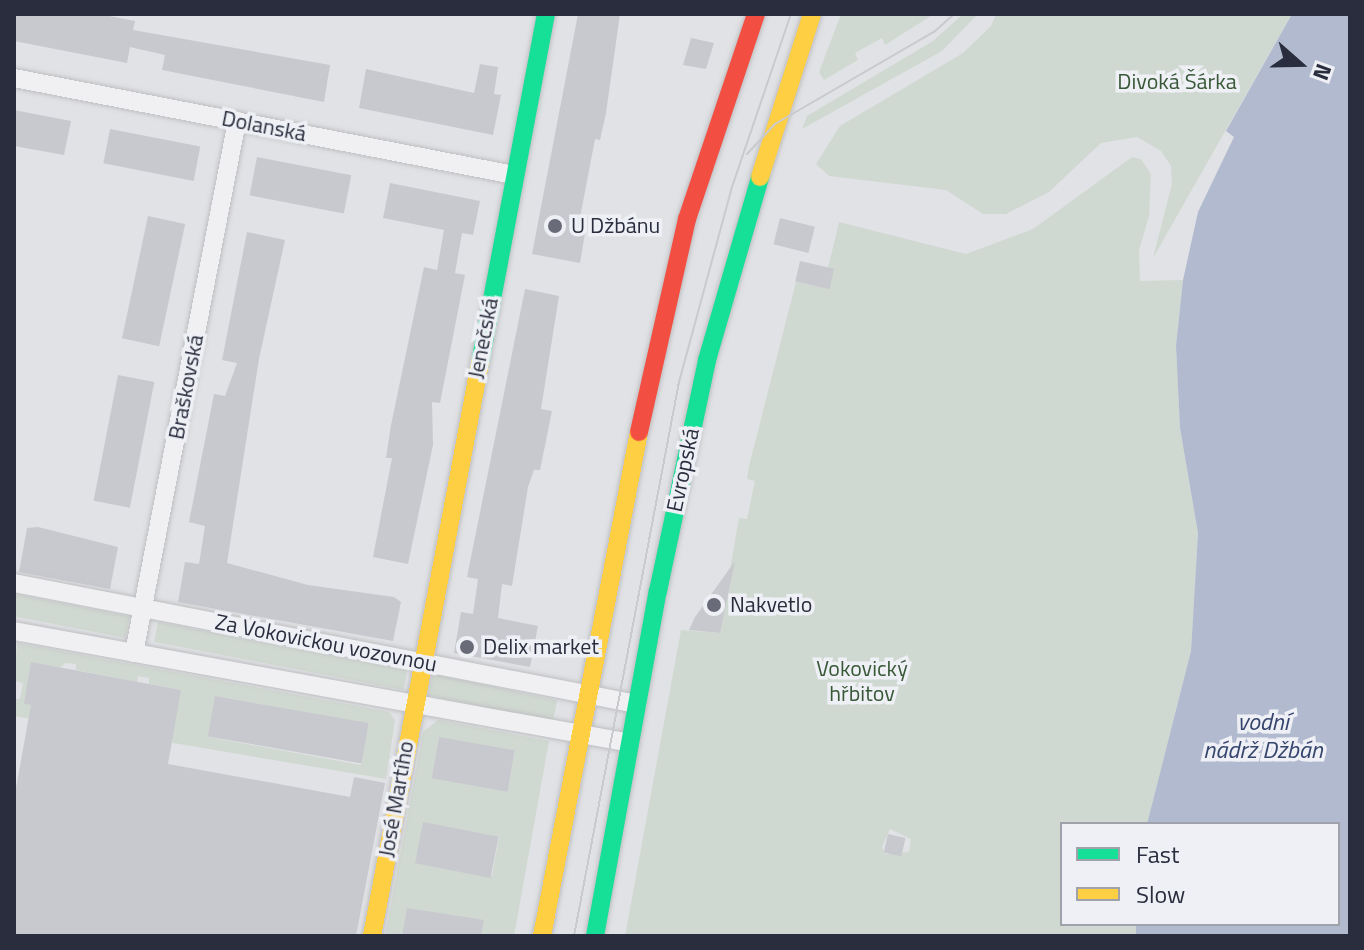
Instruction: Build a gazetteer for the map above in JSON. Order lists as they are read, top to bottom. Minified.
{"streets":{"main road":["Jenečská","Evropská","José Martího"],"street":["Dolanská","Braškovská","Za Vokovickou vozovnou"]},"crossings":[["Dolanská","Jenečská"],["Dolanská","Braškovská"],["Jenečská","Za Vokovickou vozovnou"],["Jenečská","José Martího"],["Braškovská","Za Vokovickou vozovnou"],["Evropská","Za Vokovickou vozovnou"],["Za Vokovickou vozovnou","José Martího"]],"water":["vodní nádrž Džbán"],"parks":["Divoká Šárka","Vokovický hřbitov"],"places":["U Džbánu","Nakvetlo","Delix market"],"legend":["Fast","Slow"],"north":"right"}
